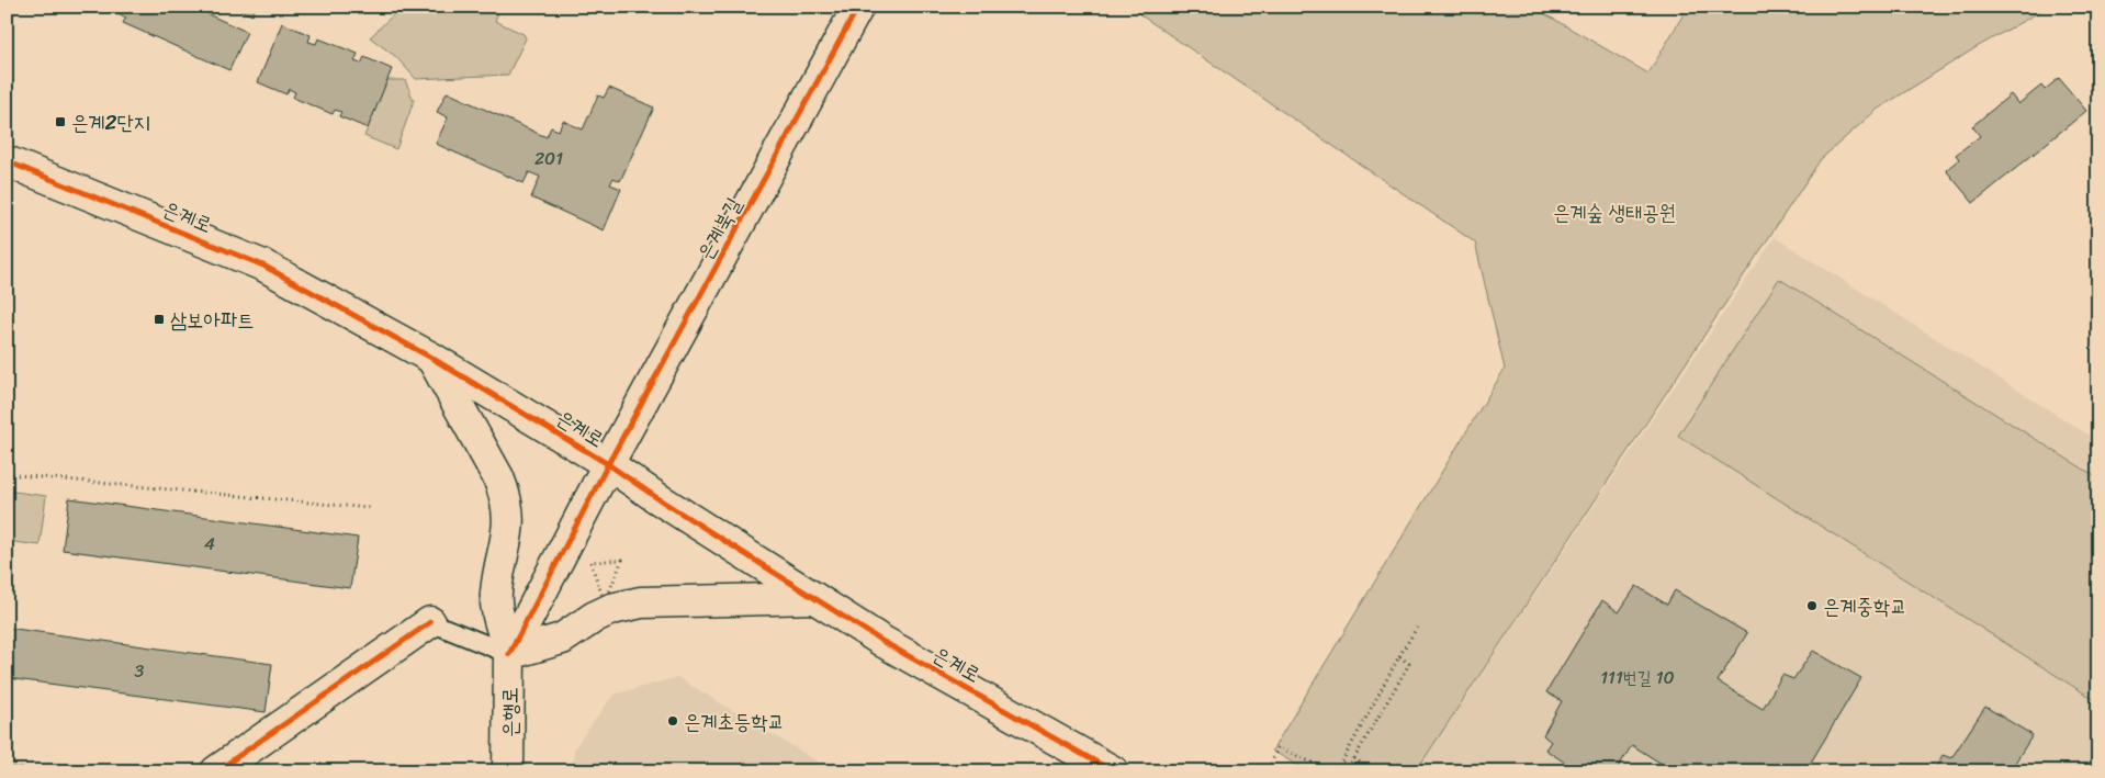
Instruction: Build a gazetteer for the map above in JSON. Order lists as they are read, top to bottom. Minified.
{"streets":{"street":["은계로","은계북길","은행로"]},"crossings":[["은계로","은계북길"],["은계북길","은행로"]],"parks":["은계숲 생태공원"],"places":{"transit":["은계2단지","삼보아파트"],"other":["은계중학교","은계초등학교"]},"house_numbers":["201","4","3","111번길 10"]}
